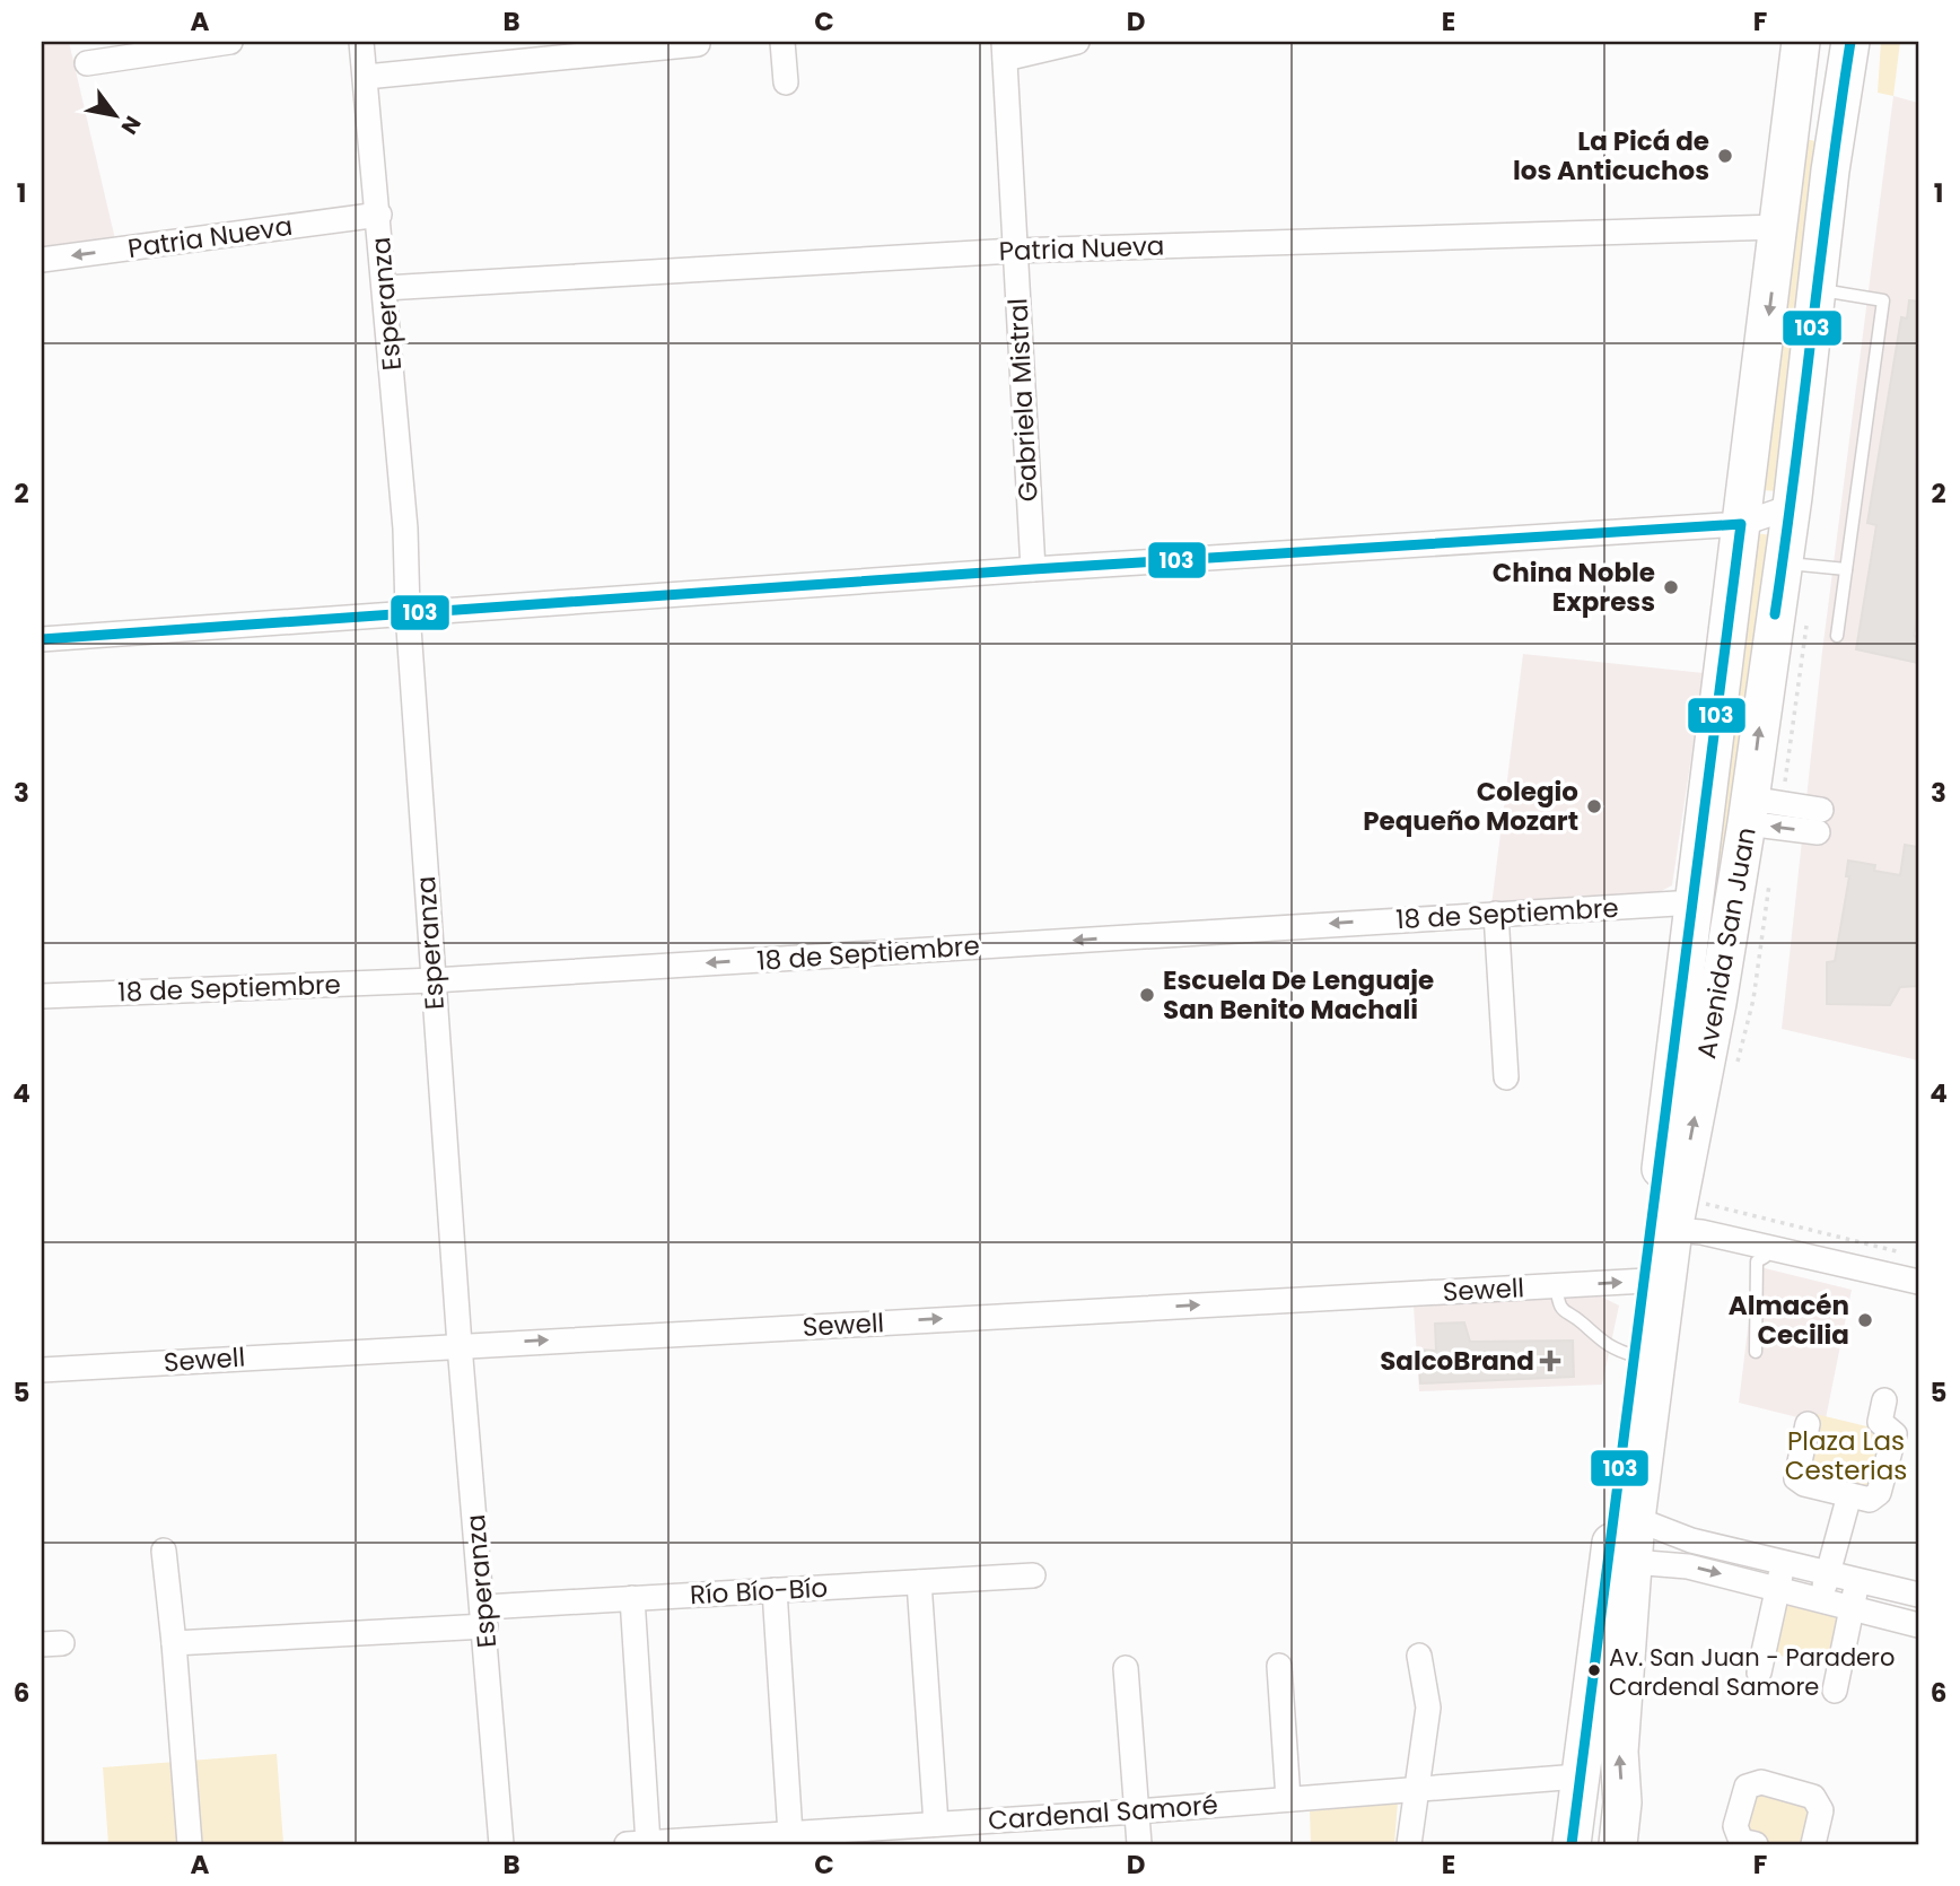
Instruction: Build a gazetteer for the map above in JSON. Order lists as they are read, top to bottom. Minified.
{"streets":{"main road":["Avenida San Juan"],"street":["Patria Nueva","Esperanza","Gabriela Mistral","18 de Septiembre","Sewell","Río Bío-Bío","Cardenal Samoré"]},"crossings":[["Patria Nueva","Esperanza"],["Patria Nueva","Gabriela Mistral"],["Patria Nueva","Avenida San Juan"],["Esperanza","18 de Septiembre"],["Esperanza","Sewell"],["Esperanza","Río Bío-Bío"],["18 de Septiembre","Avenida San Juan"],["Avenida San Juan","Sewell"],["Avenida San Juan","Cardenal Samoré"]],"one_way":["18 de Septiembre","Sewell"],"parks":["Plaza Las Cesterias"],"places":{"other":["La Picá de los Anticuchos","China Noble Express","Colegio Pequeño Mozart","Escuela De Lenguaje San Benito Machali","Almacén Cecilia","Av. San Juan - Paradero Cardenal Samore"],"health":["SalcoBrand"]},"lines":["transit line 103"],"north":"bottom right","grid":{"columns":["A","B","C","D","E","F"],"rows":["1","2","3","4","5","6"]}}
